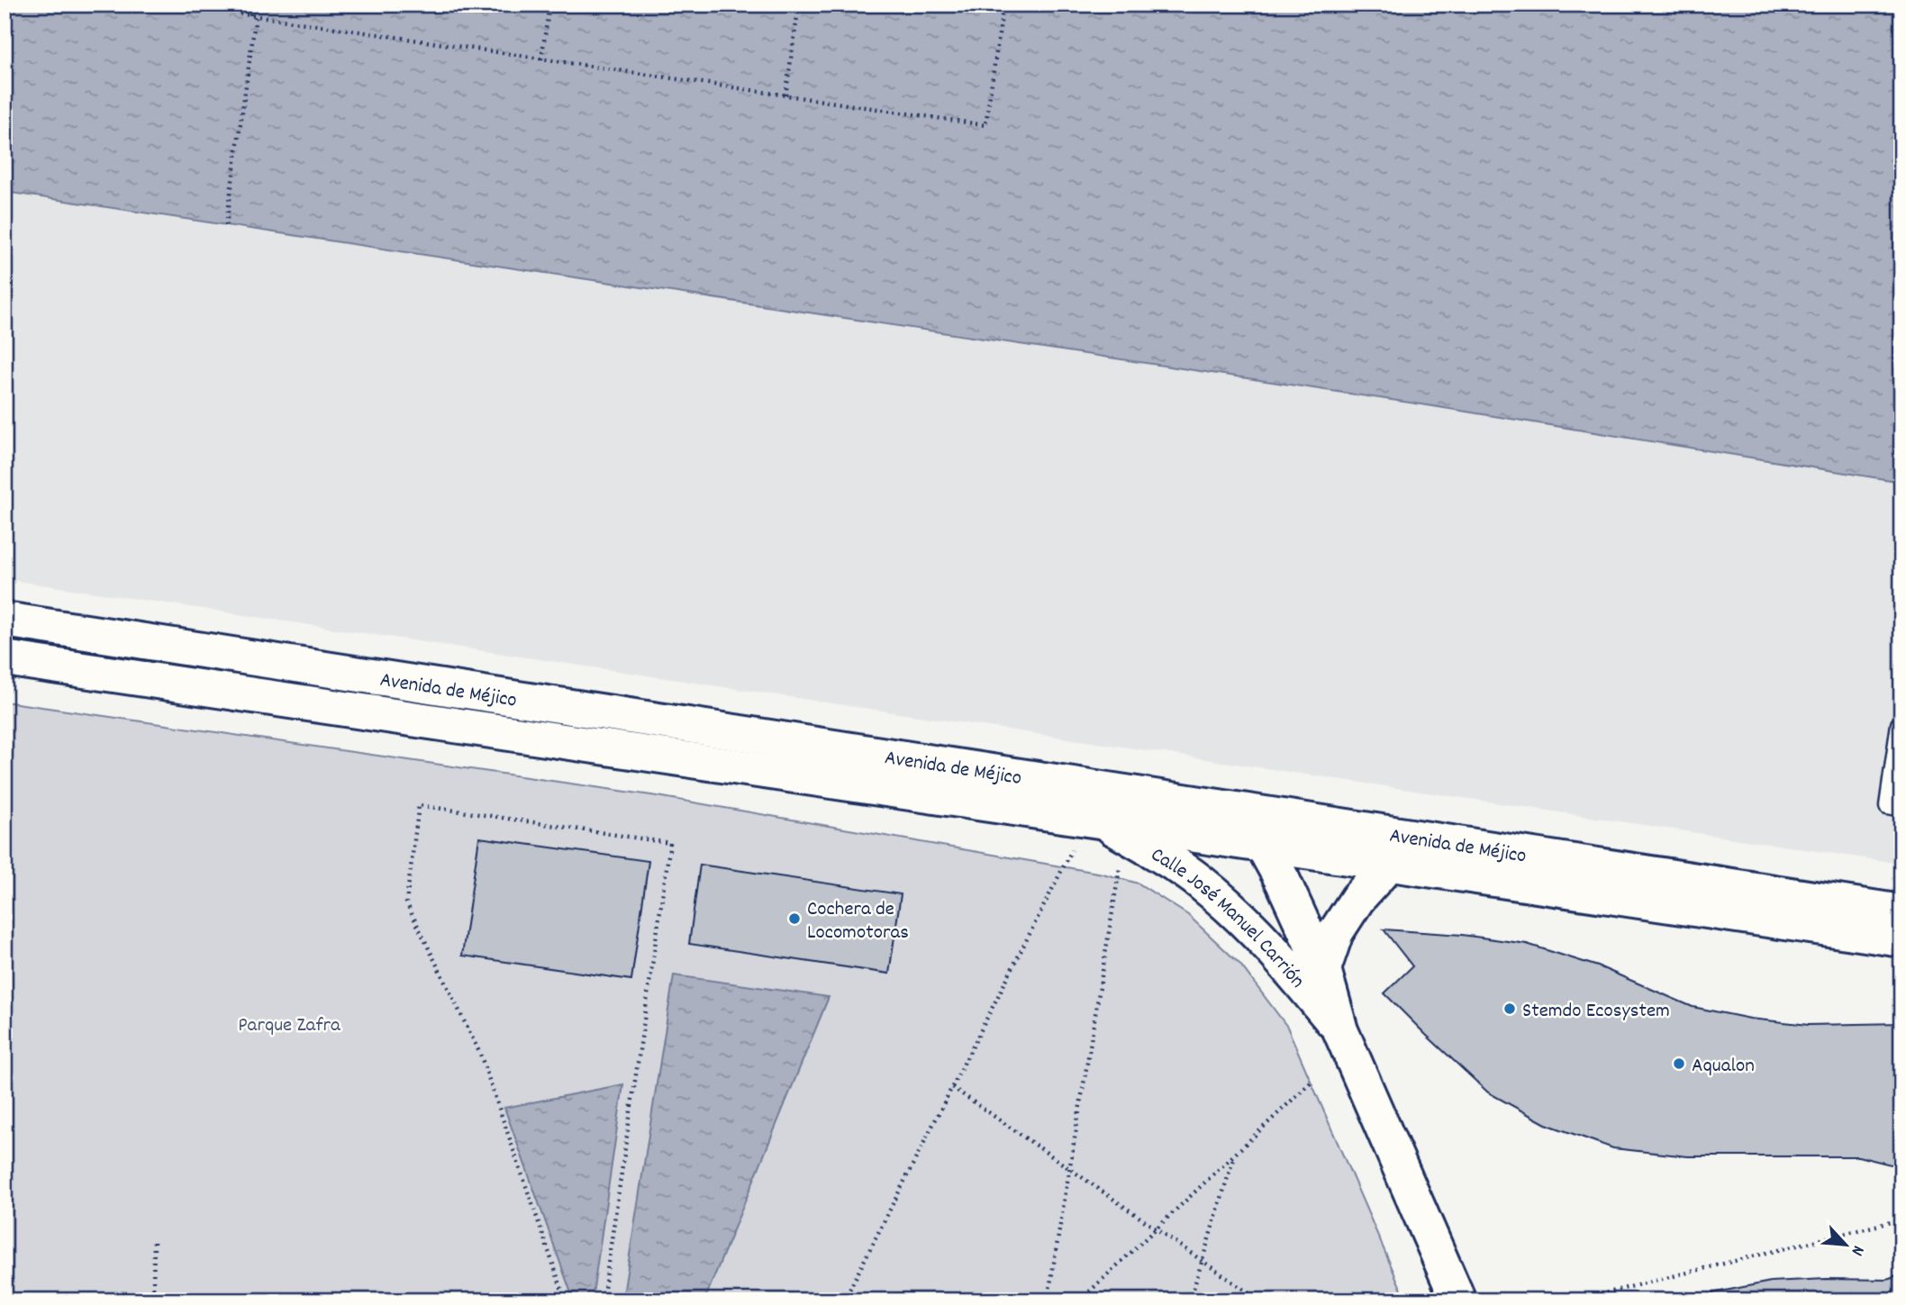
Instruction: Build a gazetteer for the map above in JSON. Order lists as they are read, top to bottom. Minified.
{"streets":{"street":["Avenida de Méjico","Calle José Manuel Carrión"]},"crossings":[["Avenida de Méjico","Calle José Manuel Carrión"]],"parks":["Parque Zafra"],"places":["Cochera de Locomotoras","Stemdo Ecosystem","Aqualon"],"north":"bottom right"}
